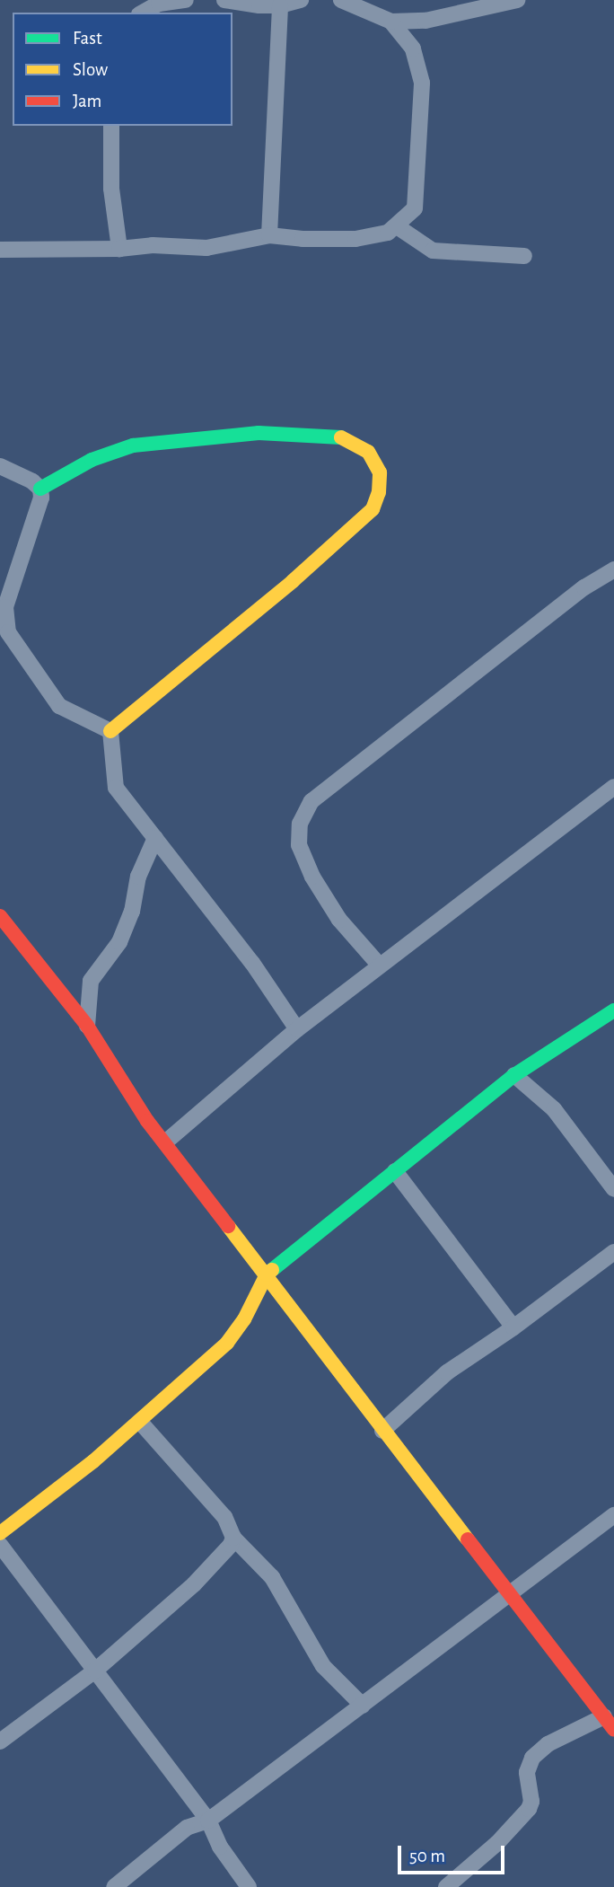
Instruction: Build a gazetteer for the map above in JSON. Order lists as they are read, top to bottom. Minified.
{"legend":["Fast","Slow","Jam"],"scale_bar":"50 m"}
